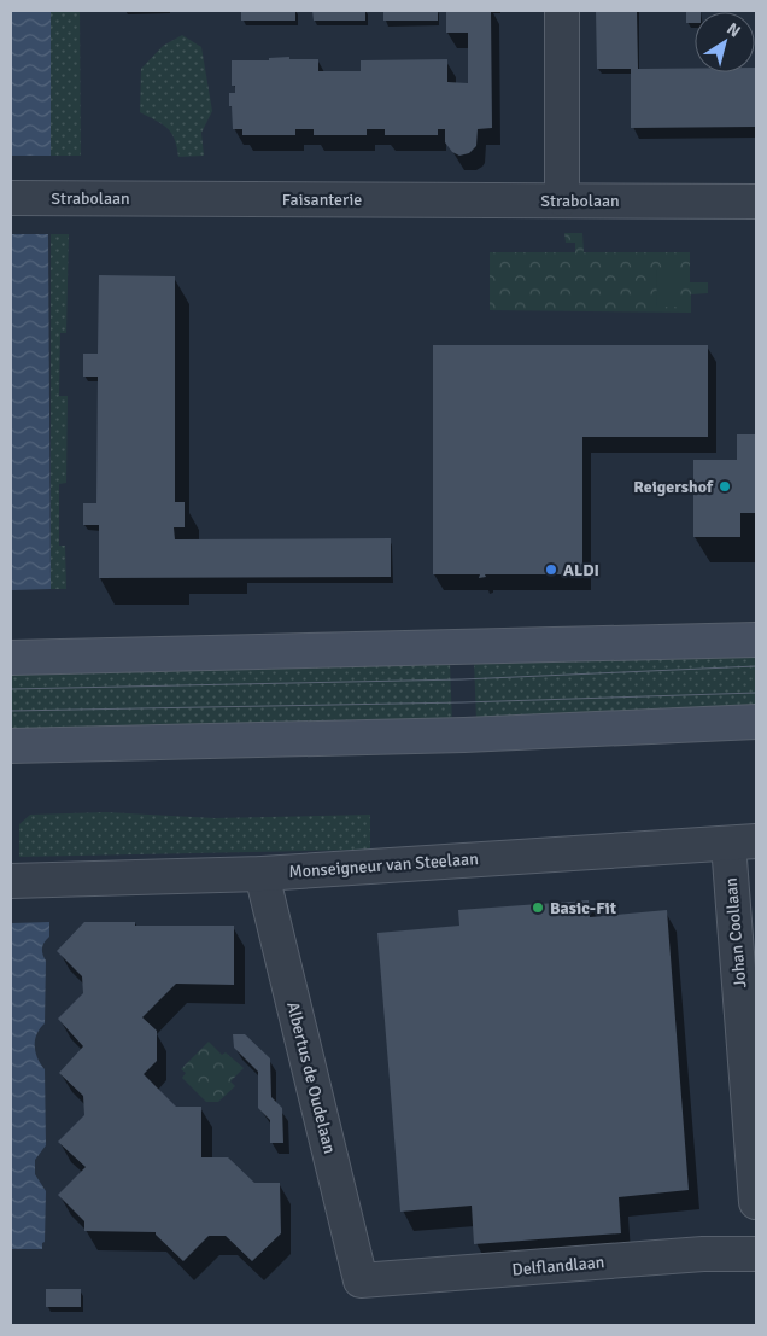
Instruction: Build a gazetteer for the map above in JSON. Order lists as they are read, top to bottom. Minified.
{"streets":{"street":["Strabolaan","Faisanterie","Monseigneur van Steelaan","Johan Coollaan","Albertus de Oudelaan","Delflandlaan"]},"crossings":[["Strabolaan","Faisanterie"],["Monseigneur van Steelaan","Johan Coollaan"],["Monseigneur van Steelaan","Albertus de Oudelaan"],["Albertus de Oudelaan","Delflandlaan"]],"places":["Reigershof","ALDI","Basic-Fit"],"north":"top right"}
